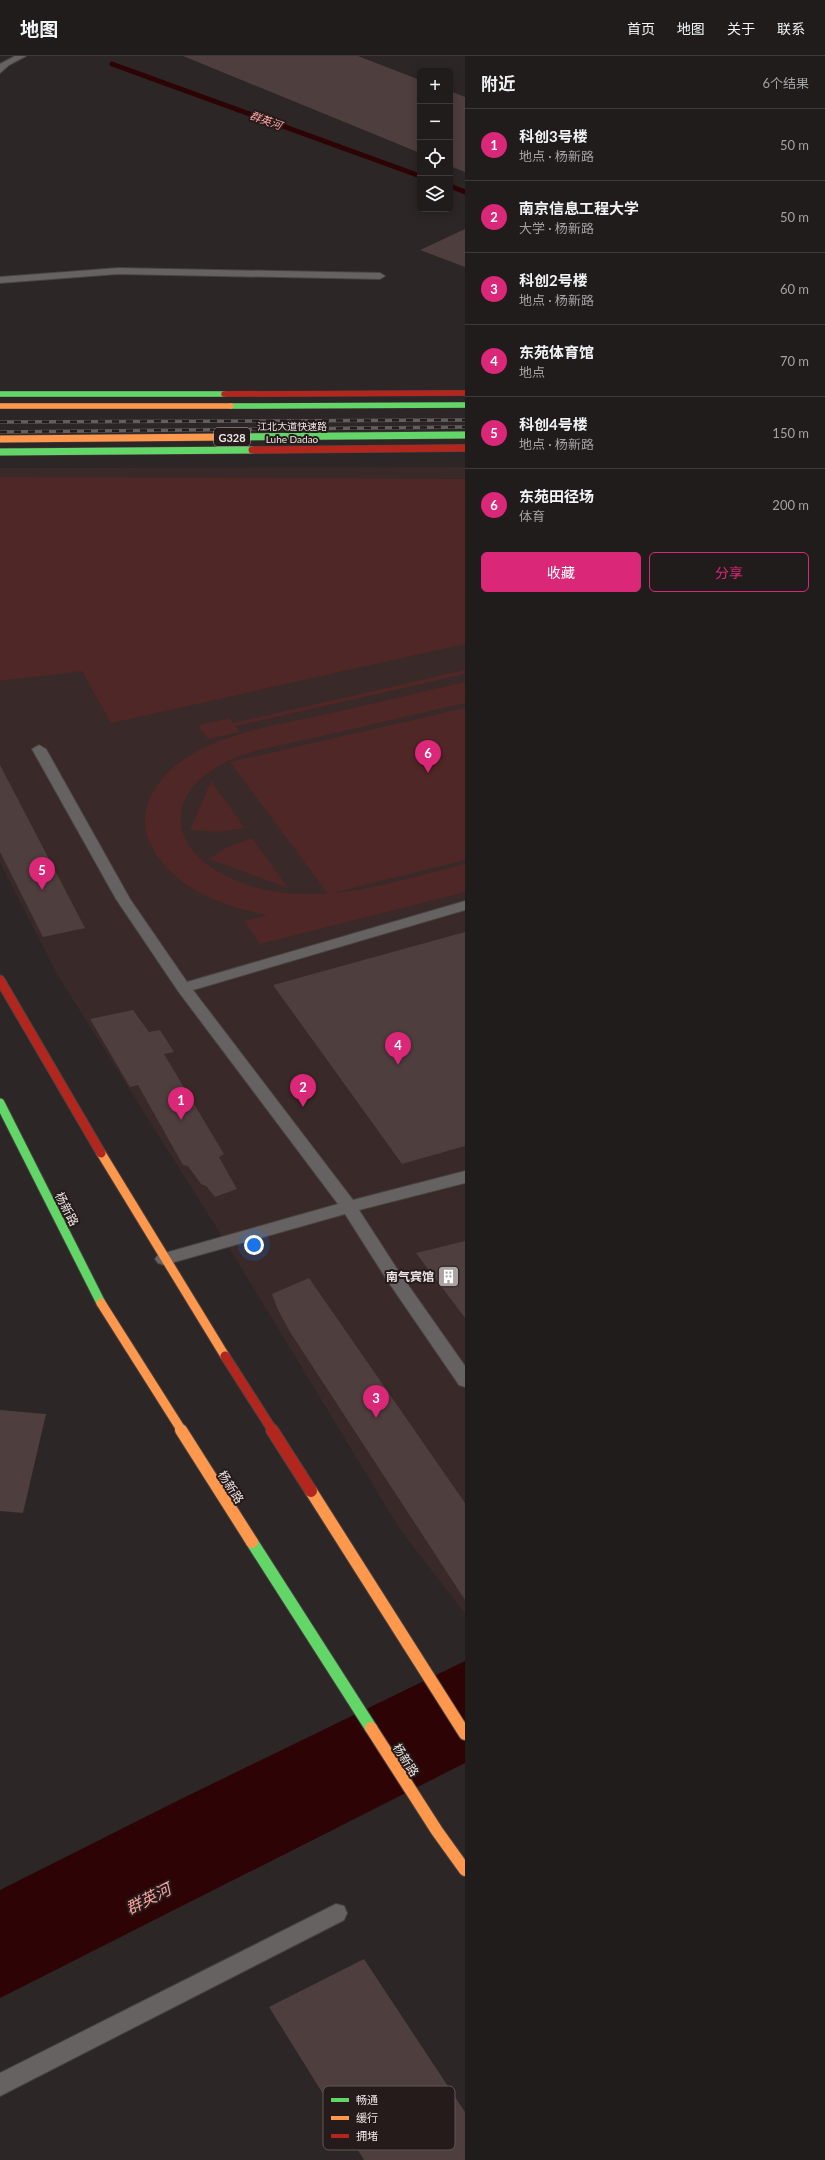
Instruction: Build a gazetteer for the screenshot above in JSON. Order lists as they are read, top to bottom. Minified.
{"streets":{"main road":["江北大道快速路","G328","Luhe Dadao","杨新路"]},"water":["群英河"],"places":{"building":["南气宾馆"]},"legend":["畅通","缓行","拥堵"],"page":{"header":"地图","nav":["首页","地图","关于","联系"],"heading":["附近","6个结果"],"map_buttons":["+","−"],"list":[{"mark":"1","name":"科创3号楼","note":"地点 · 杨新路","value":"50 m"},{"mark":"2","name":"南京信息工程大学","note":"大学 · 杨新路","value":"50 m"},{"mark":"3","name":"科创2号楼","note":"地点 · 杨新路","value":"60 m"},{"mark":"4","name":"东苑体育馆","note":"地点","value":"70 m"},{"mark":"5","name":"科创4号楼","note":"地点 · 杨新路","value":"150 m"},{"mark":"6","name":"东苑田径场","note":"体育","value":"200 m"}],"buttons":["收藏","分享"],"pins":["6","5","4","2","1","3"]}}
